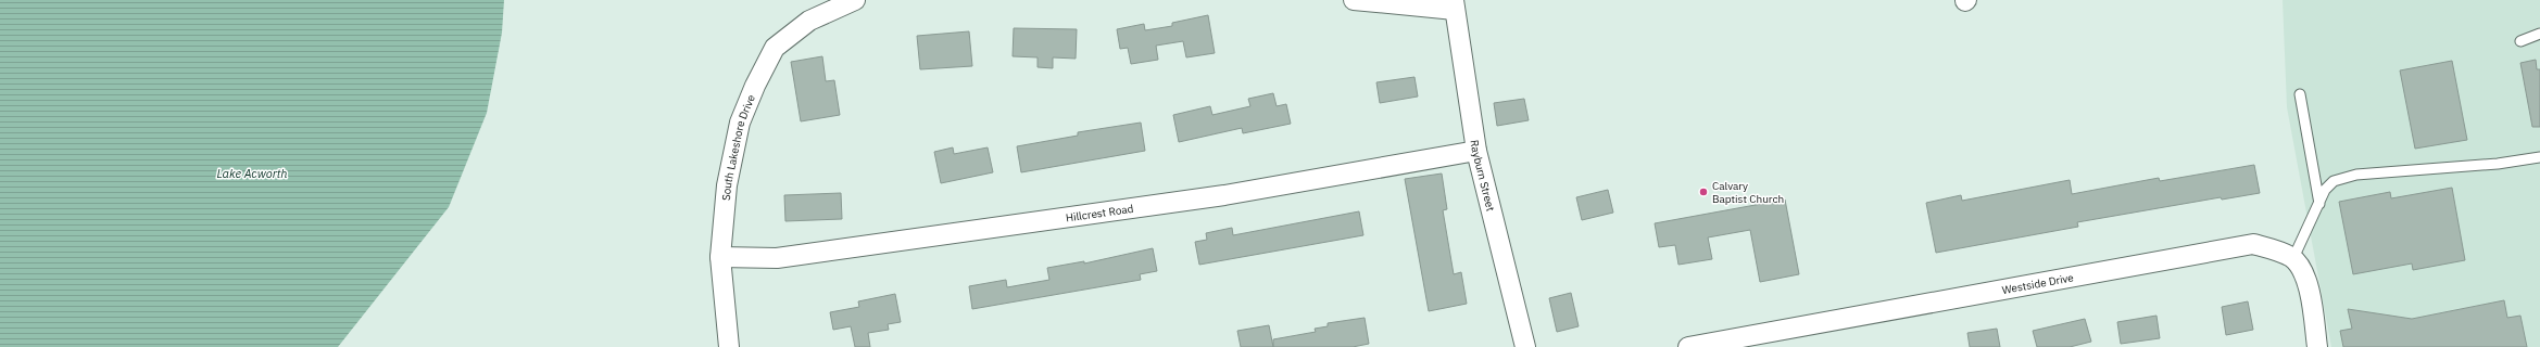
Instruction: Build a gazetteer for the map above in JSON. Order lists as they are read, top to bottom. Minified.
{"streets":{"street":["South Lakeshore Drive","Rayburn Street","Hillcrest Road","Westside Drive"]},"crossings":[["South Lakeshore Drive","Hillcrest Road"],["Rayburn Street","Hillcrest Road"]],"water":["Lake Acworth"],"places":["Calvary Baptist Church"]}
